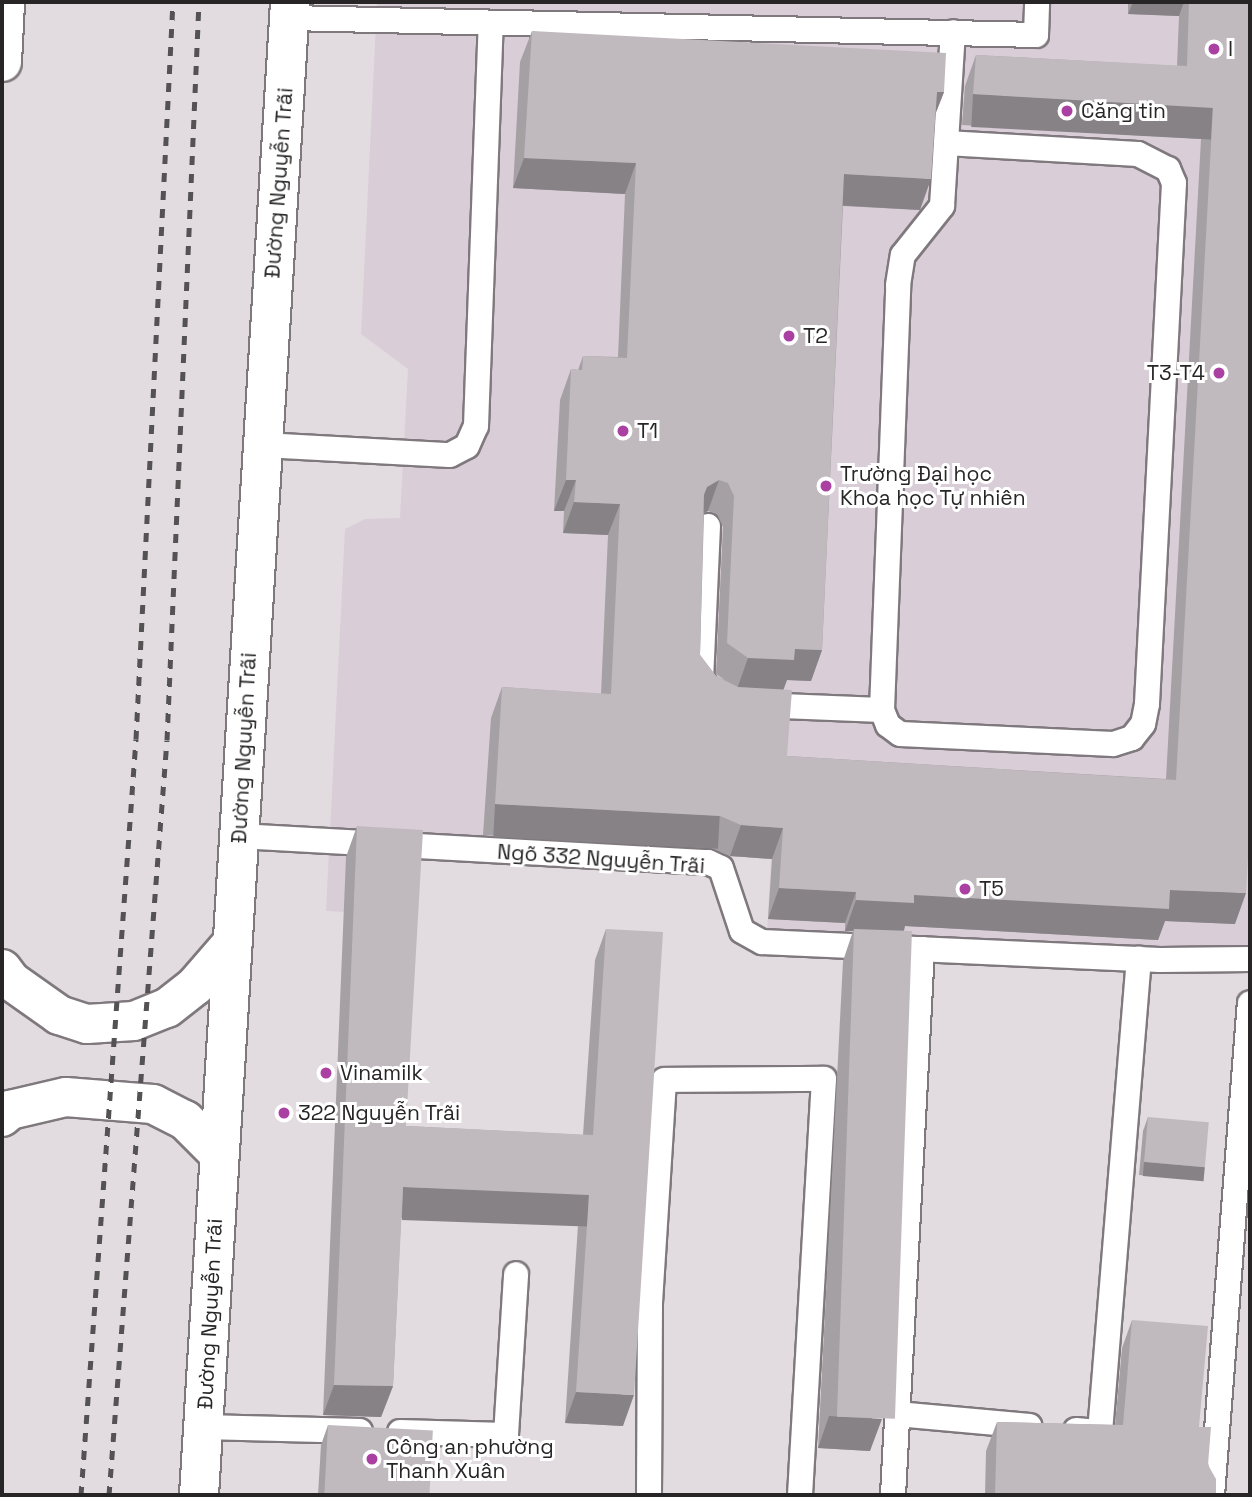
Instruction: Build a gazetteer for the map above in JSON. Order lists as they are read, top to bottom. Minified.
{"streets":{"main road":["Đường Nguyễn Trãi"],"lane":["Ngõ 332 Nguyễn Trãi"]},"crossings":[["Đường Nguyễn Trãi","Ngõ 332 Nguyễn Trãi"]],"places":["I","Căng tin","T2","T3-T4","T1","Trường Đại học Khoa học Tự nhiên","T5","Vinamilk","322 Nguyễn Trãi","Công an phường Thanh Xuân"]}
